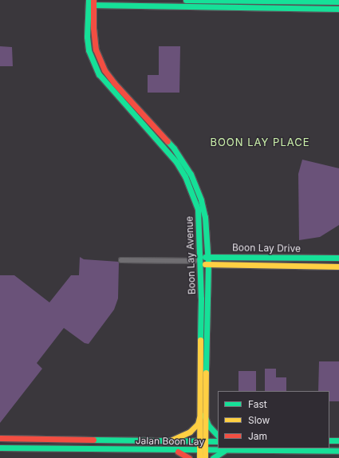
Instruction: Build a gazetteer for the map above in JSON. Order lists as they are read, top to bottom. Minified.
{"streets":{"street":["Boon Lay Drive","Boon Lay Avenue","Jalan Boon Lay"]},"crossings":[["Boon Lay Drive","Boon Lay Avenue"],["Boon Lay Avenue","Jalan Boon Lay"]],"districts":["BOON LAY PLACE"],"legend":["Fast","Slow","Jam"]}
